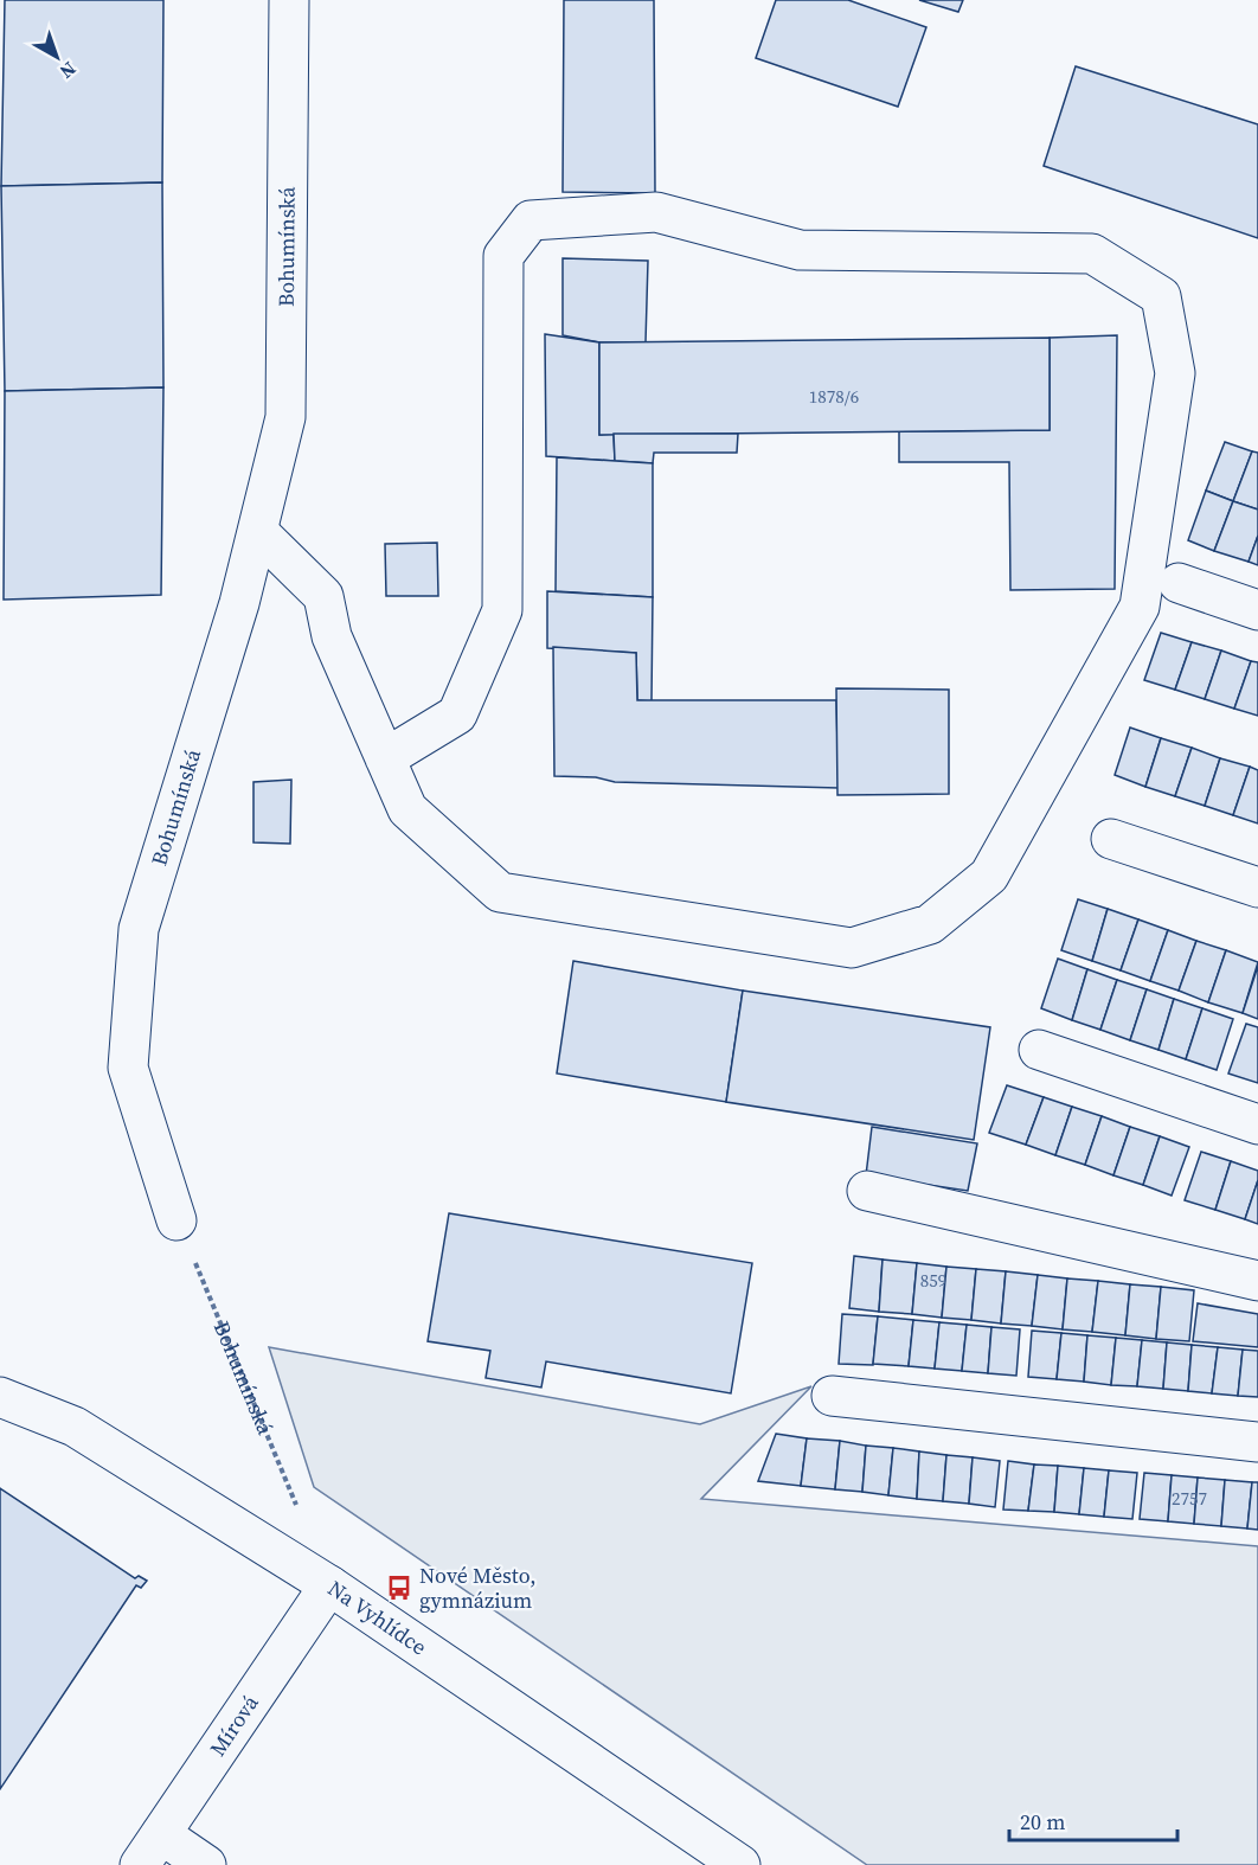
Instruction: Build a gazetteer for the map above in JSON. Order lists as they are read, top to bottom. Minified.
{"streets":{"street":["Bohumínská","Na Vyhlídce","Mírová"]},"crossings":[["Na Vyhlídce","Mírová"]],"places":{"bus stop":["Nové Město, gymnázium"]},"house_numbers":["1878/6","859","2757"],"scale_bar":"20 m","north":"bottom right"}
